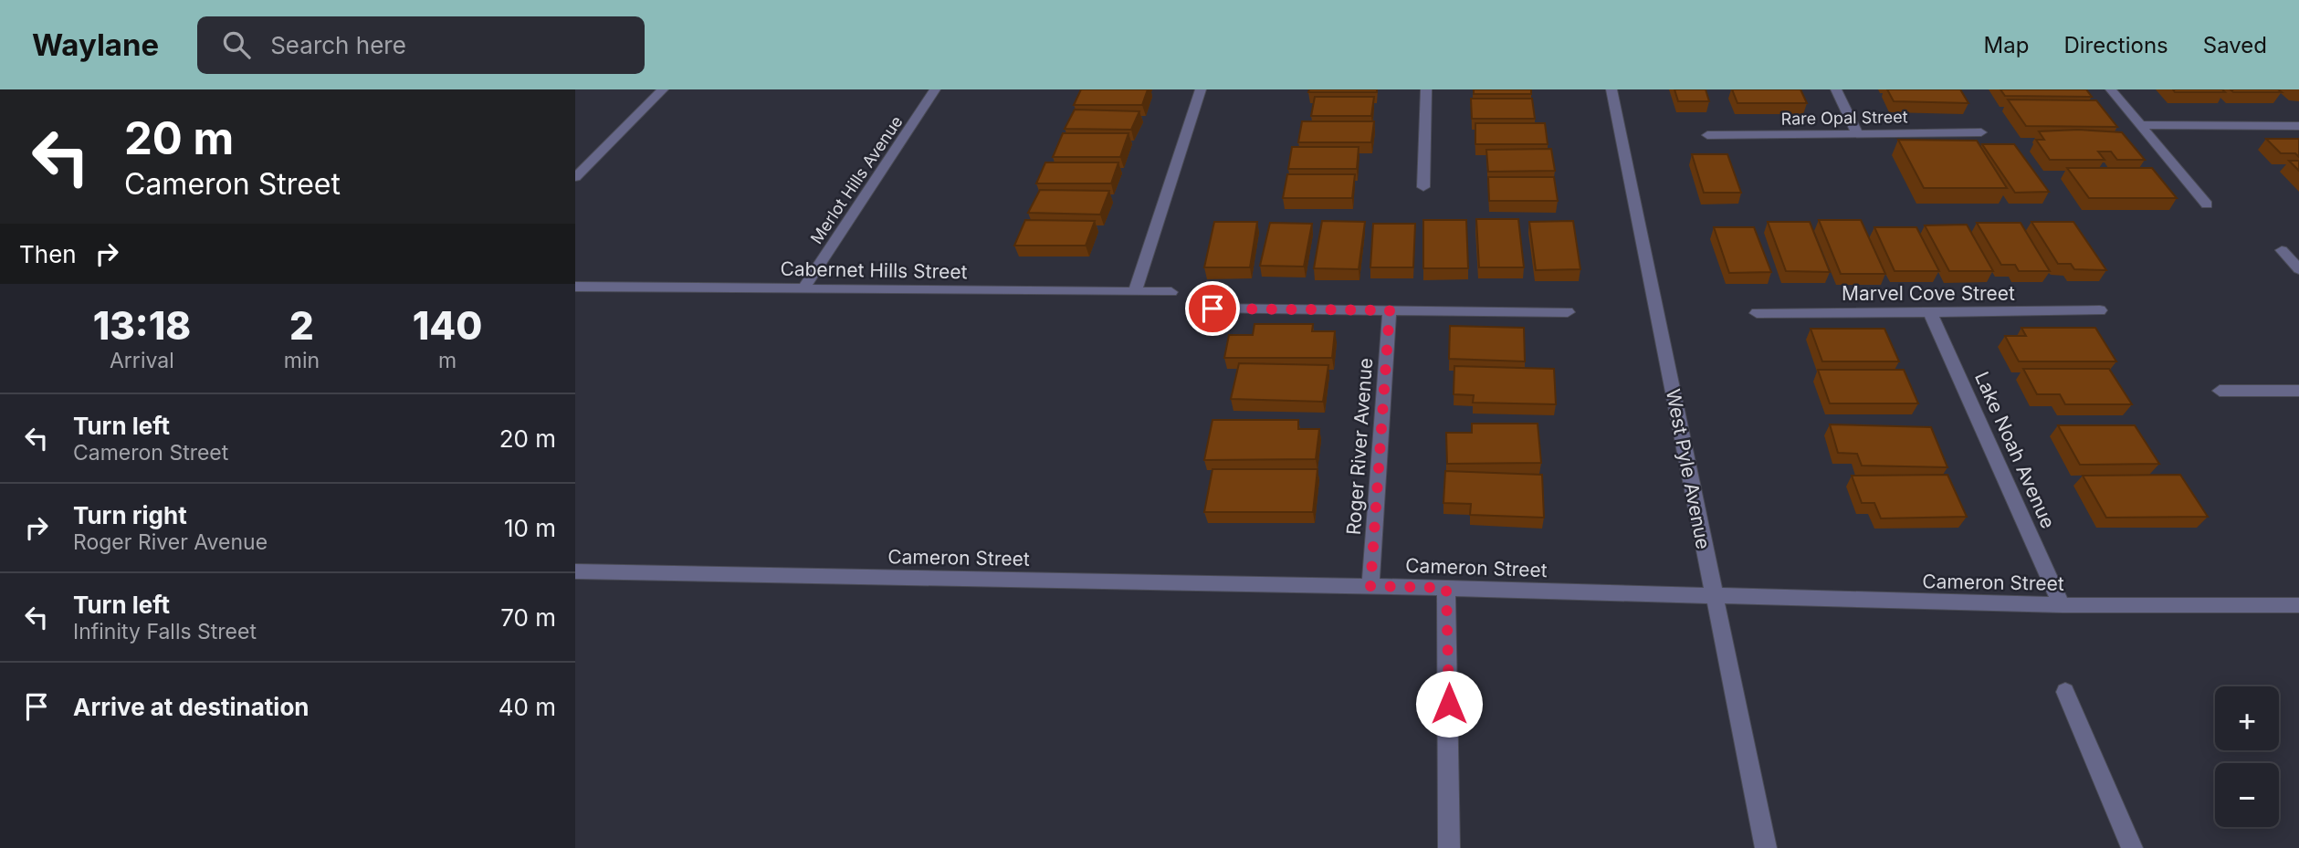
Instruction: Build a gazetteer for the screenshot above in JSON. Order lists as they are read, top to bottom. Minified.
{"streets":{"street":["Rare Opal Street","Merlot Hills Avenue","Cabernet Hills Street","Marvel Cove Street","Roger River Avenue","Lake Noah Avenue","West Pyle Avenue","Cameron Street"]},"crossings":[["Merlot Hills Avenue","Cabernet Hills Street"],["Marvel Cove Street","Lake Noah Avenue"],["Roger River Avenue","Cameron Street"],["Lake Noah Avenue","Cameron Street"],["West Pyle Avenue","Cameron Street"]],"page":{"header":"Waylane","search":"Search here","nav":["Map","Directions","Saved"],"turn":["20 m","Cameron Street"],"then":"Then","eta":["13:18","Arrival","2","min","140","m"],"list":[{"name":"Turn left","note":"Cameron Street","value":"20 m"},{"name":"Turn right","note":"Roger River Avenue","value":"10 m"},{"name":"Turn left","note":"Infinity Falls Street","value":"70 m"},{"name":"Arrive at destination","value":"40 m"}],"map_buttons":["+","−"]}}
